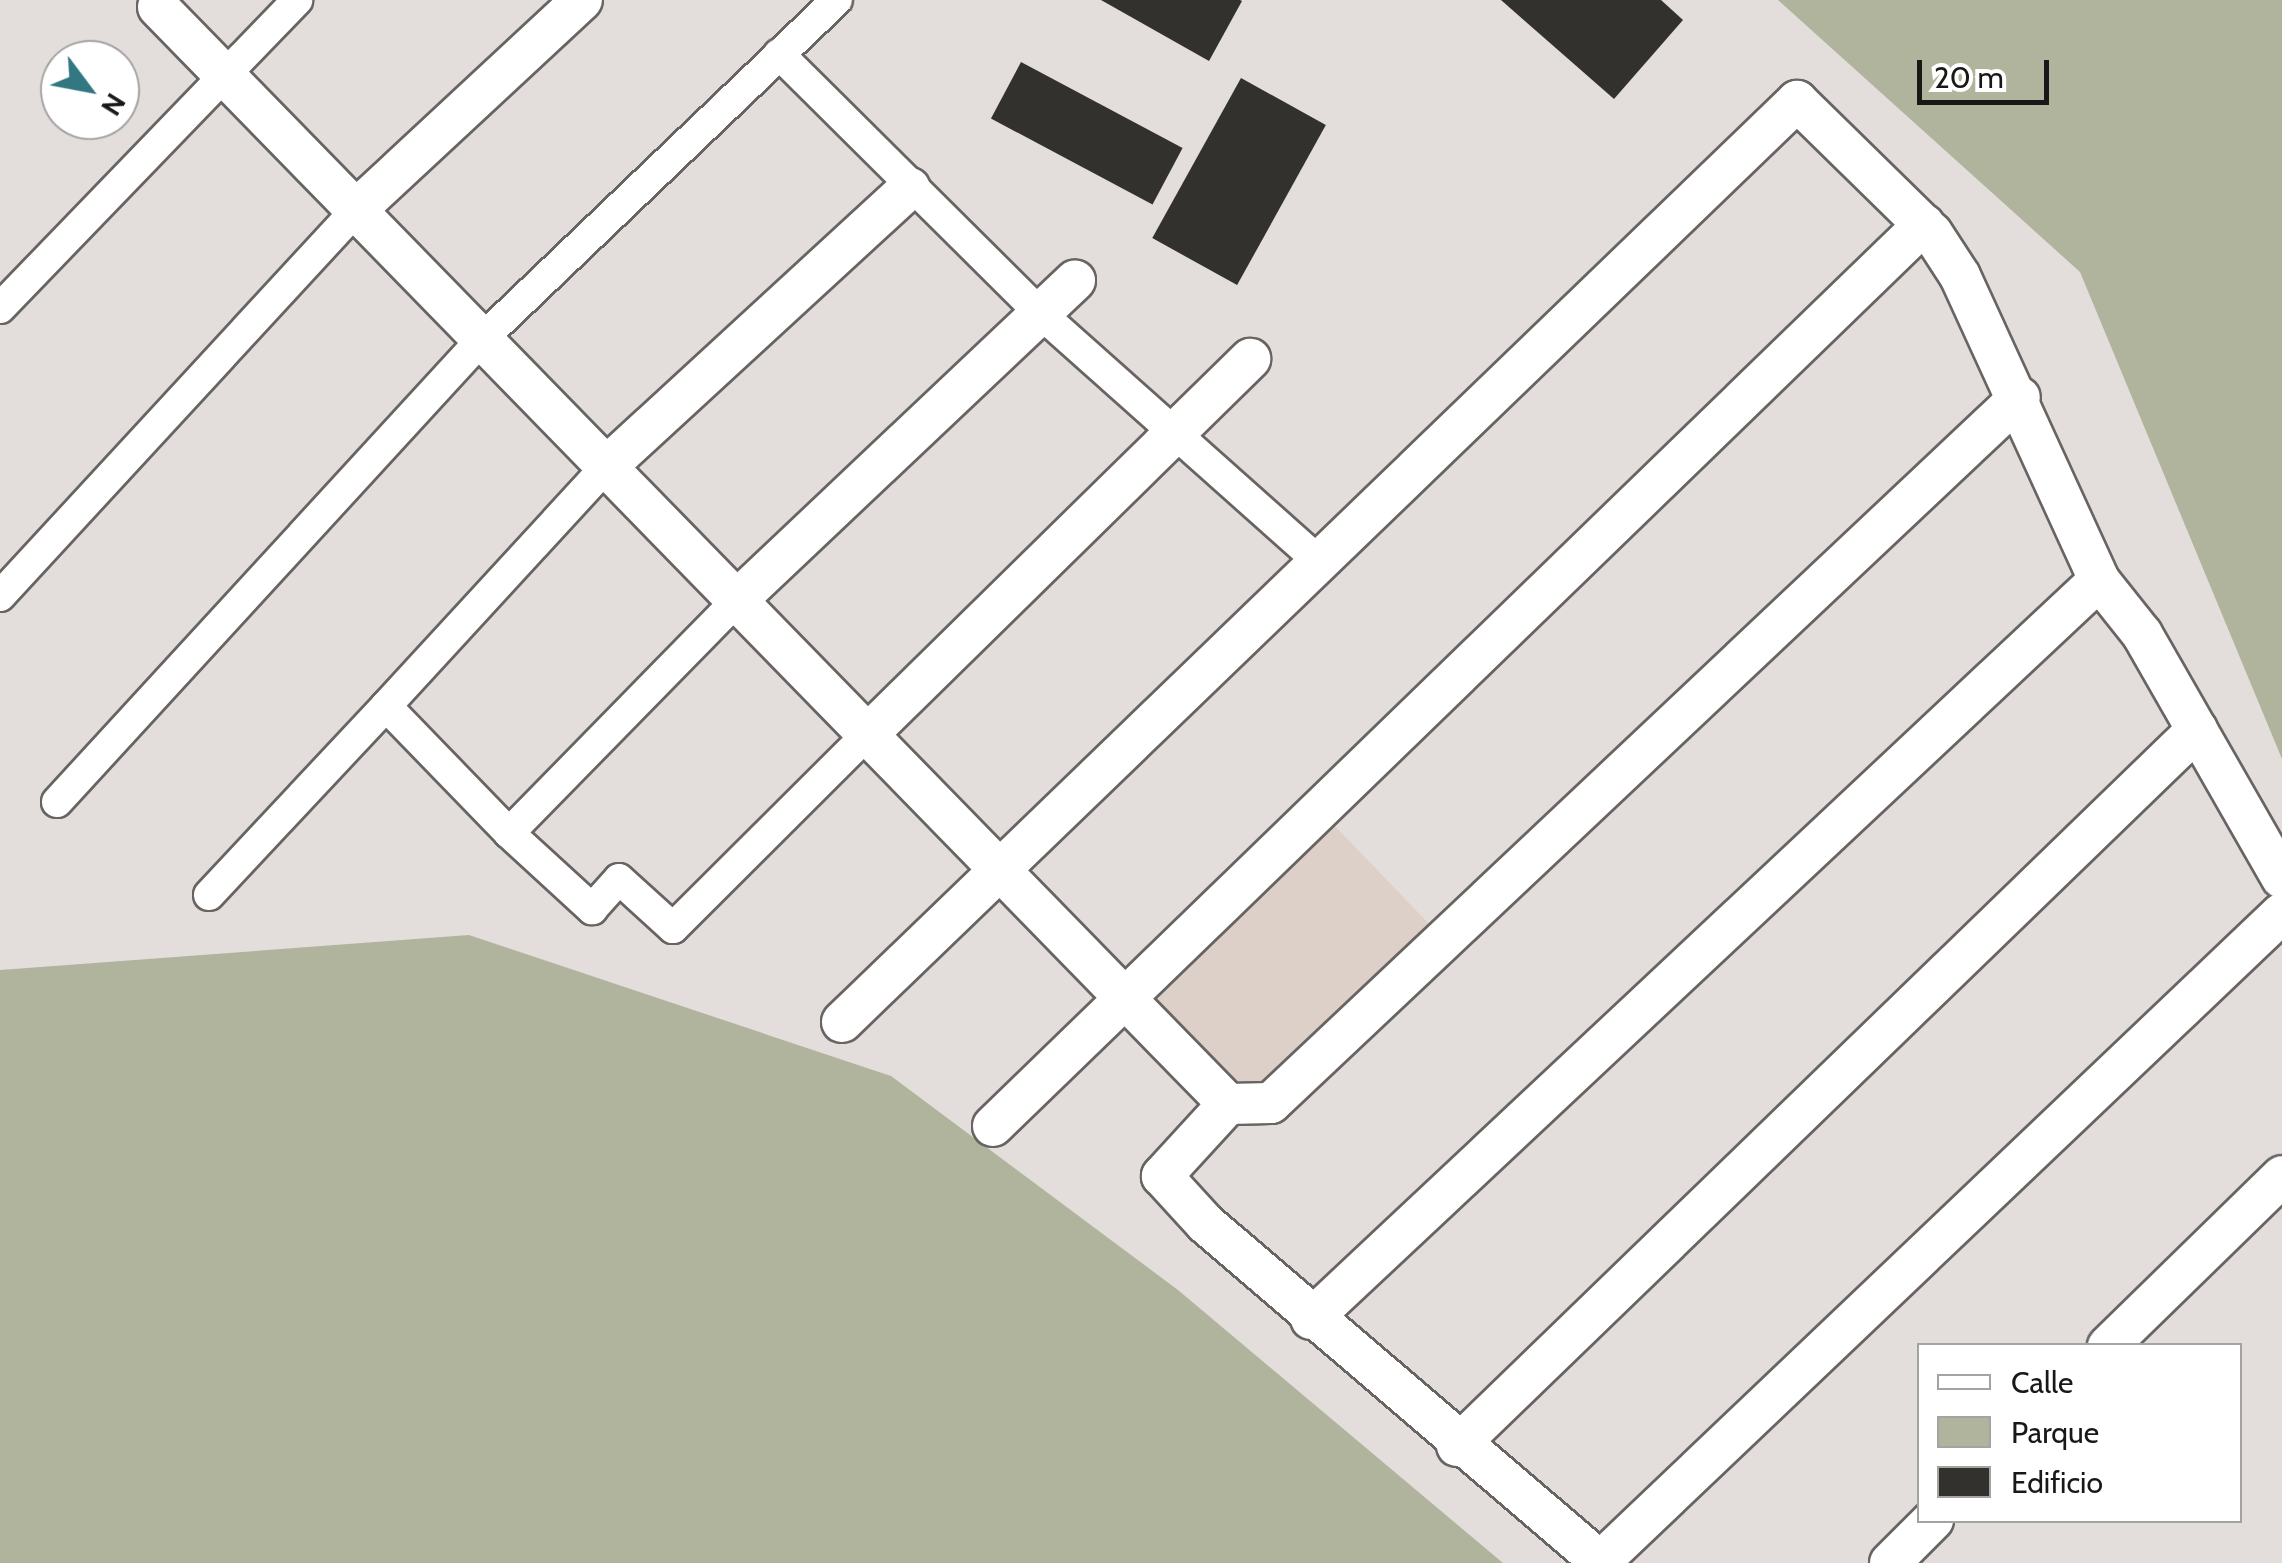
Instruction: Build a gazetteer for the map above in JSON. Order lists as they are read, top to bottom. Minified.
{"legend":["Calle","Parque","Edificio"],"scale_bar":"20 m","north":"bottom right"}
